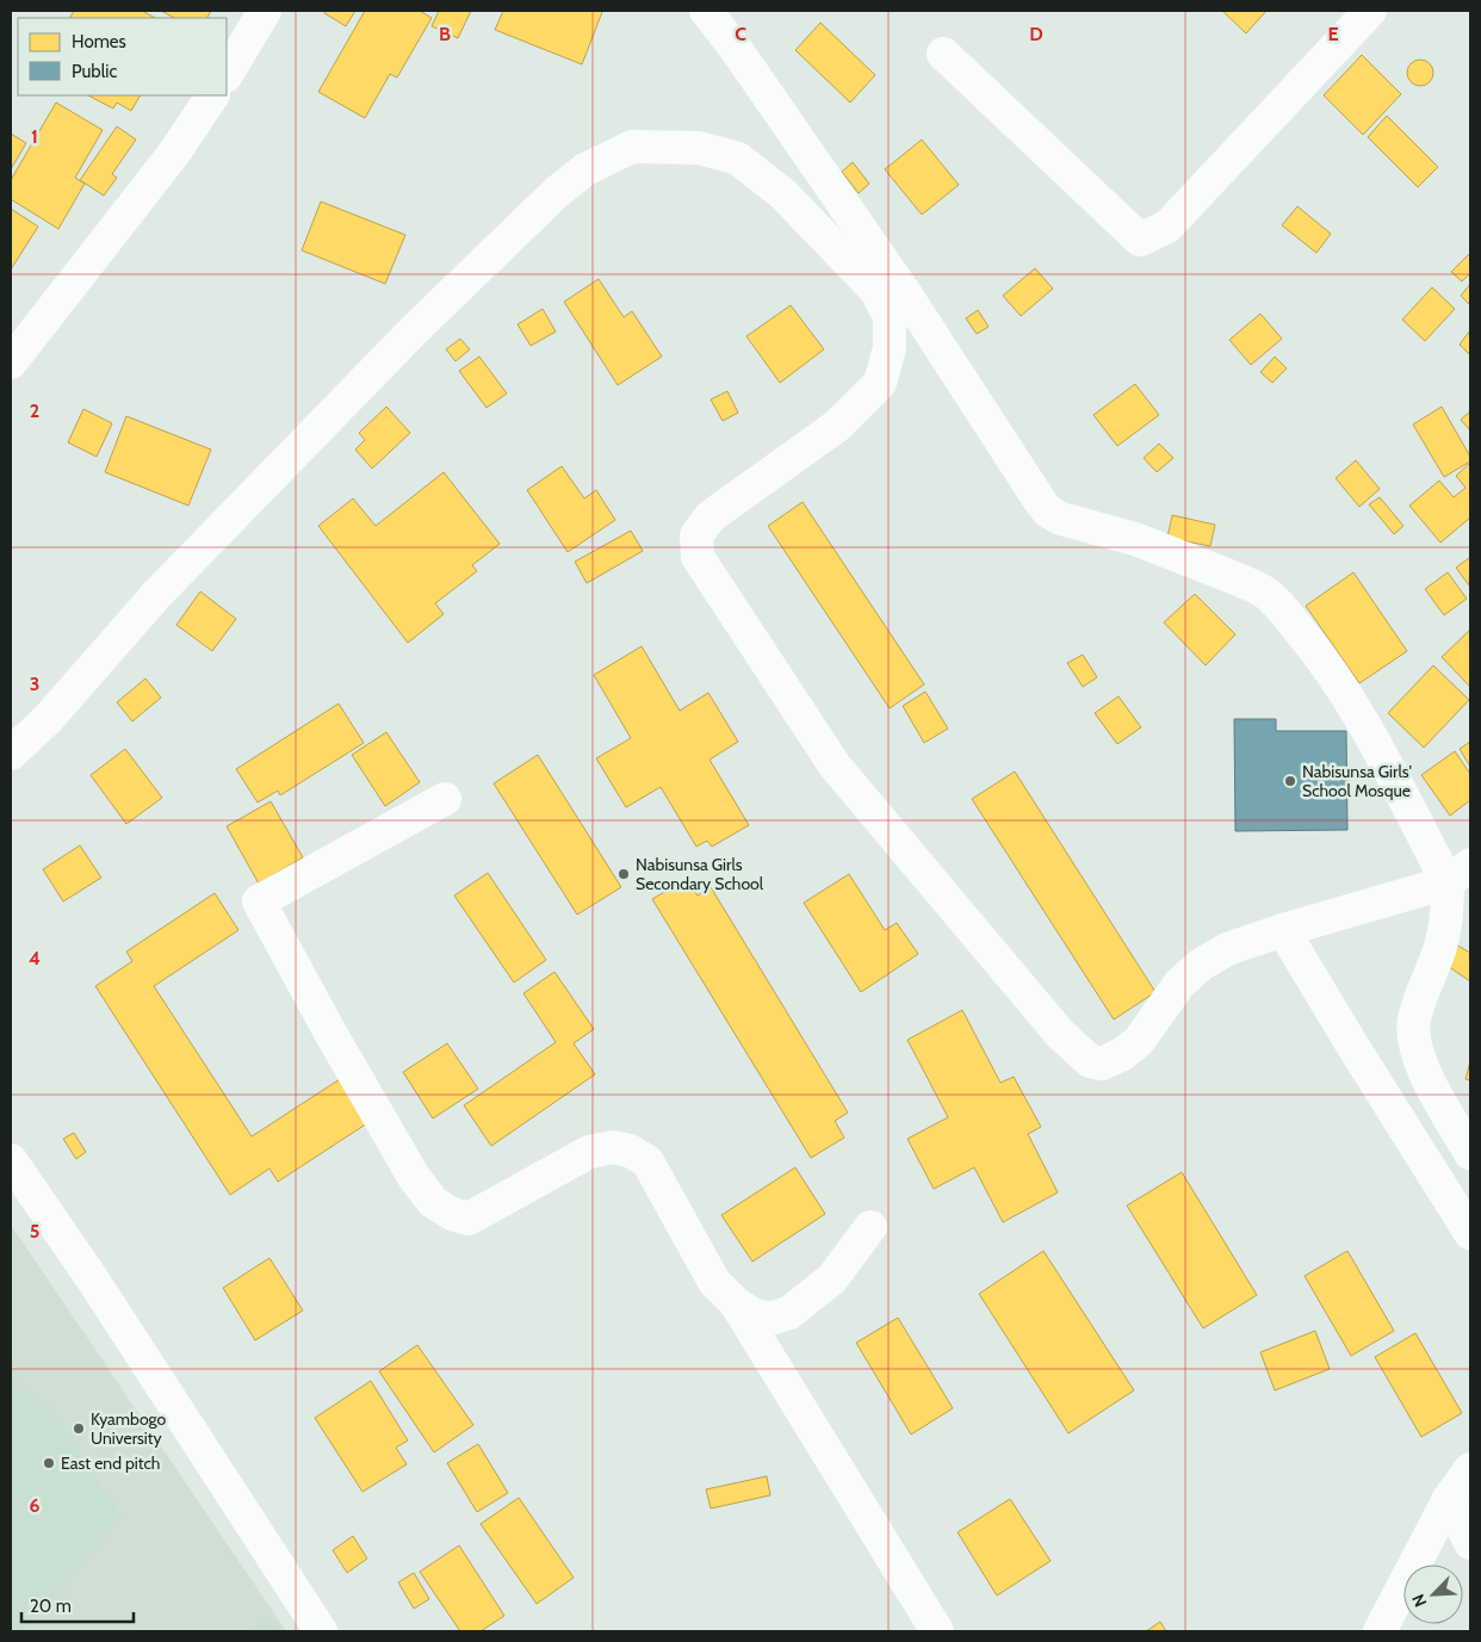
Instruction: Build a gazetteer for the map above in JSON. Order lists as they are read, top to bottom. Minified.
{"places":["Nabisunsa Girls' School Mosque","Nabisunsa Girls Secondary School","Kyambogo University","East end pitch"],"legend":["Homes","Public"],"scale_bar":"20 m","north":"bottom left","grid":{"columns":["B","C","D","E"],"rows":["1","2","3","4","5","6"]}}
